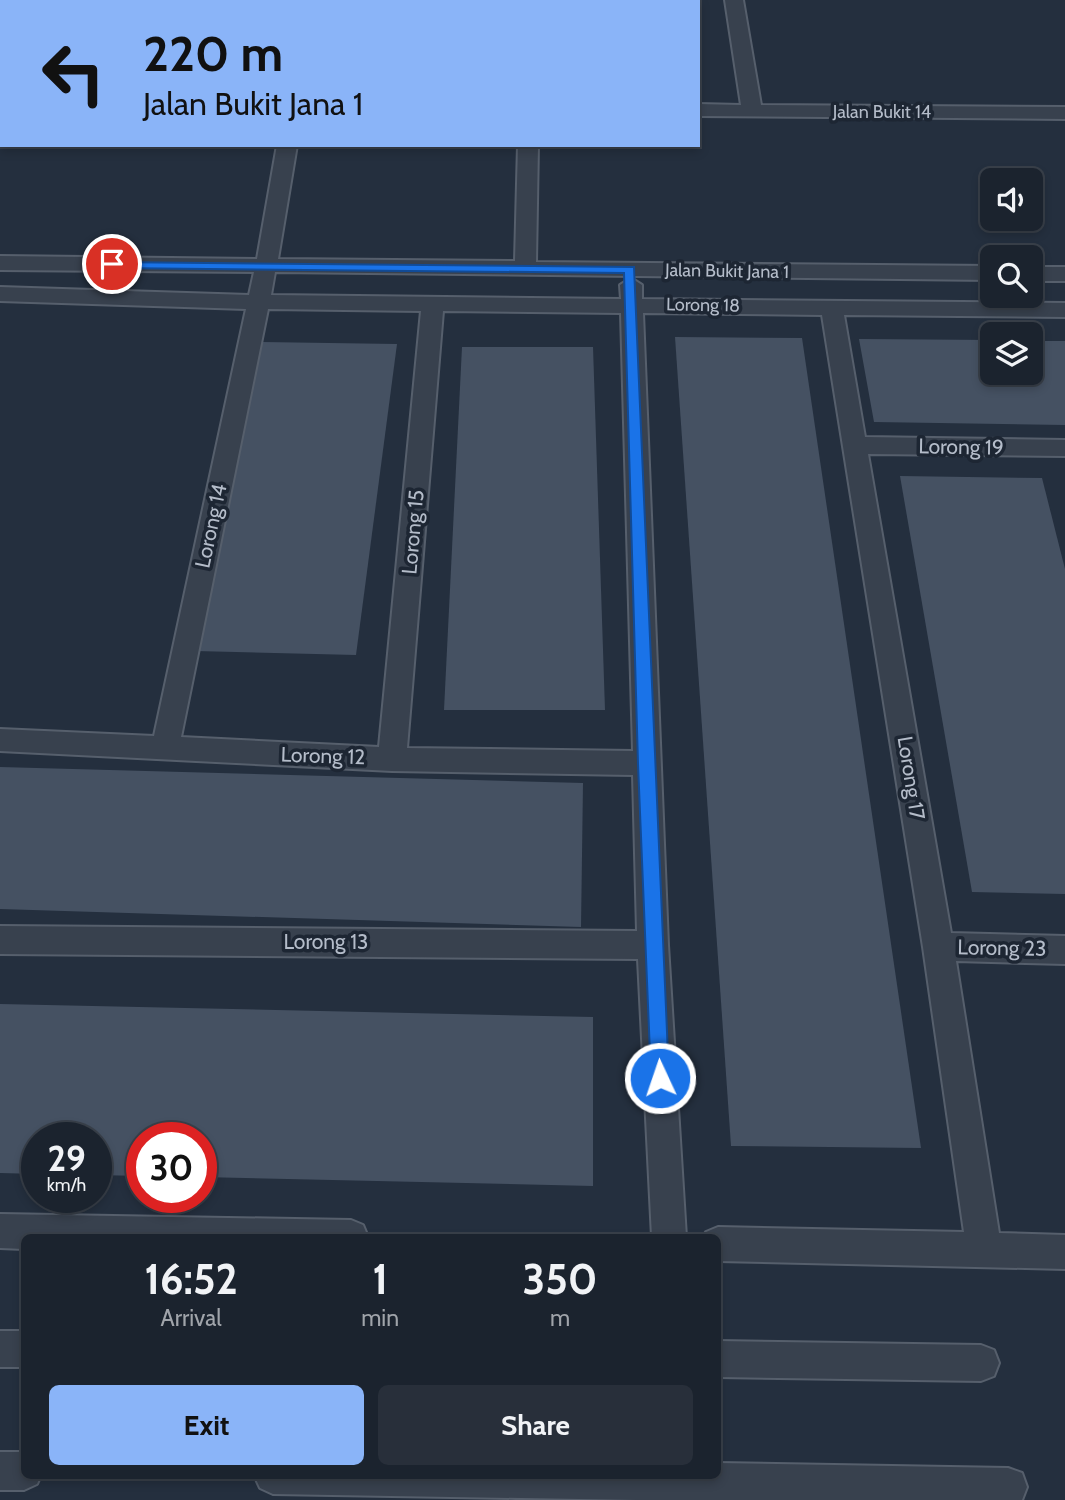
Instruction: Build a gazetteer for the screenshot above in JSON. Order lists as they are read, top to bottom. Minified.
{"streets":{"street":["Jalan Bukit 14","Jalan Bukit Jana 1","Lorong 18","Lorong 19","Lorong 14","Lorong 15","Lorong 12","Lorong 17","Lorong 13","Lorong 23"]},"crossings":[["Jalan Bukit Jana 1","Lorong 14"],["Lorong 18","Lorong 14"],["Lorong 18","Lorong 15"],["Lorong 18","Lorong 17"],["Lorong 19","Lorong 17"],["Lorong 14","Lorong 12"],["Lorong 15","Lorong 12"],["Lorong 17","Lorong 23"]],"page":{"turn":["220 m","Jalan Bukit Jana 1"],"speed":"29 km/h","limit":"30","eta":["16:52","Arrival","1","min","350","m"],"buttons":["Exit","Share"]}}
